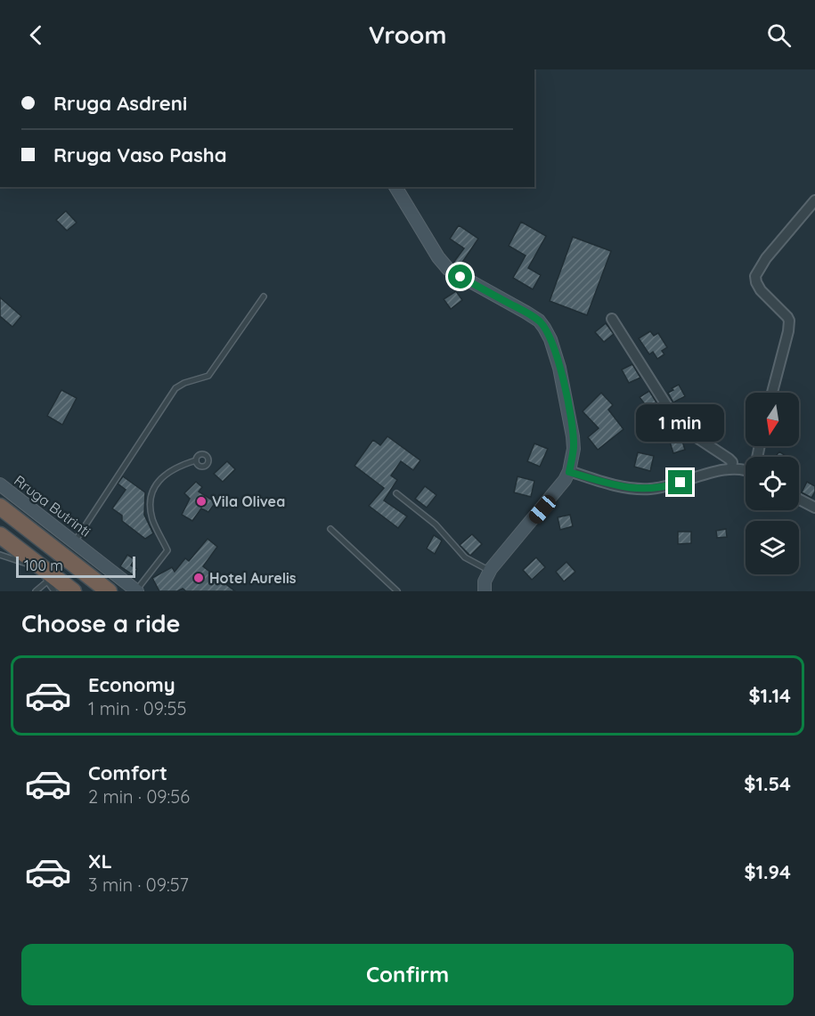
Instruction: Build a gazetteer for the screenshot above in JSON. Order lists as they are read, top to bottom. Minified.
{"streets":{"street":["Rruga Butrinti"]},"places":["Vila Olivea","Hotel Aurelis"],"scale_bar":"100 m","north":"bottom","page":{"header":"Vroom","banner":["Rruga Asdreni","Rruga Vaso Pasha"],"bubble":"1 min","scale":"100 m","heading":"Choose a ride","list":[{"name":"Economy","note":"1 min · 09:55","value":"$1.14"},{"name":"Comfort","note":"2 min · 09:56","value":"$1.54"},{"name":"XL","note":"3 min · 09:57","value":"$1.94"}],"buttons":"Confirm"}}
